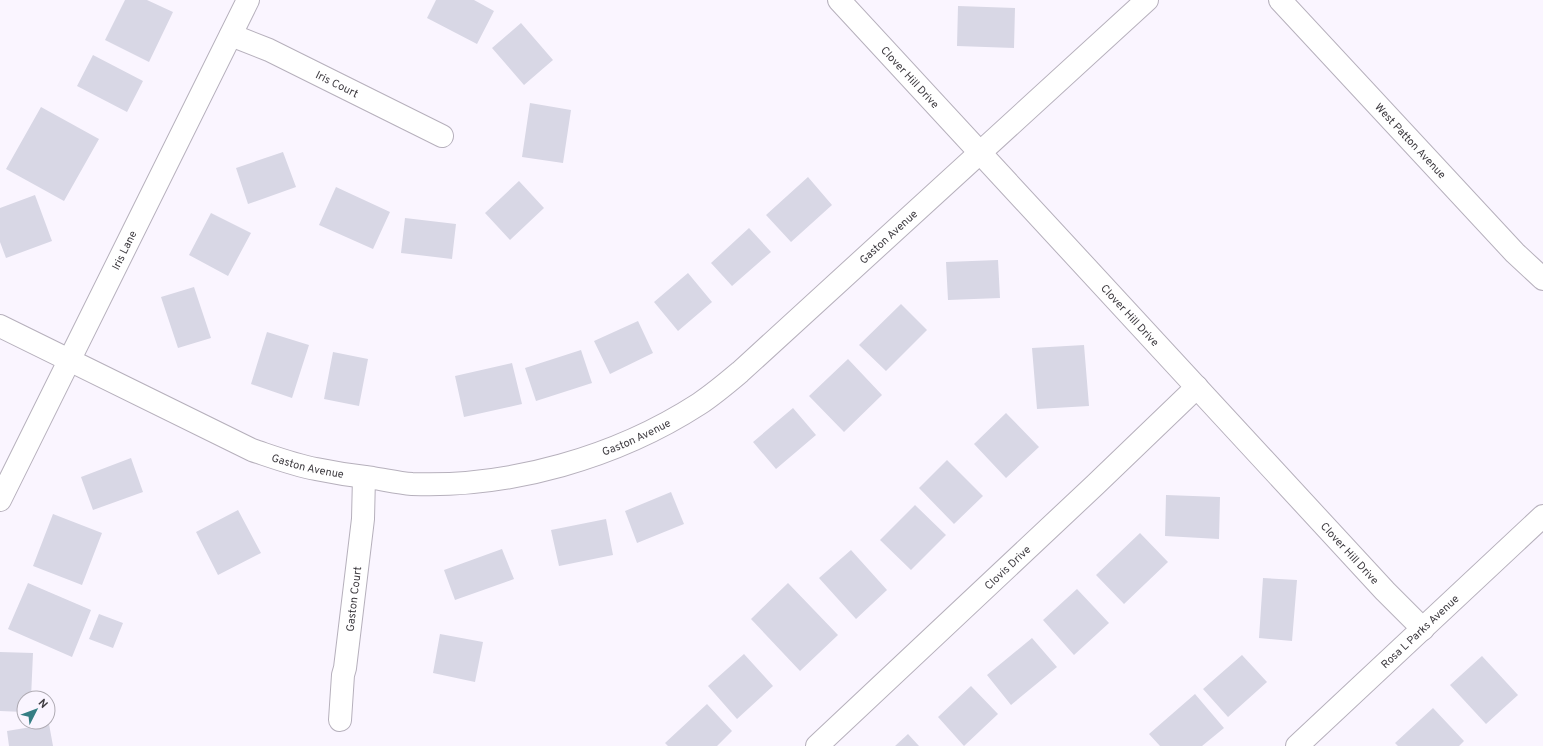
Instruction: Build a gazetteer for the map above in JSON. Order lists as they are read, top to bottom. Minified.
{"streets":{"street":["Clover Hill Drive","Iris Court","West Patton Avenue","Gaston Avenue","Iris Lane","Clovis Drive","Gaston Court","Rosa L Parks Avenue"]},"crossings":[["Clover Hill Drive","Gaston Avenue"],["Clover Hill Drive","Clovis Drive"],["Clover Hill Drive","Rosa L Parks Avenue"],["Iris Court","Iris Lane"],["Gaston Avenue","Iris Lane"],["Gaston Avenue","Gaston Court"]],"north":"top right"}
